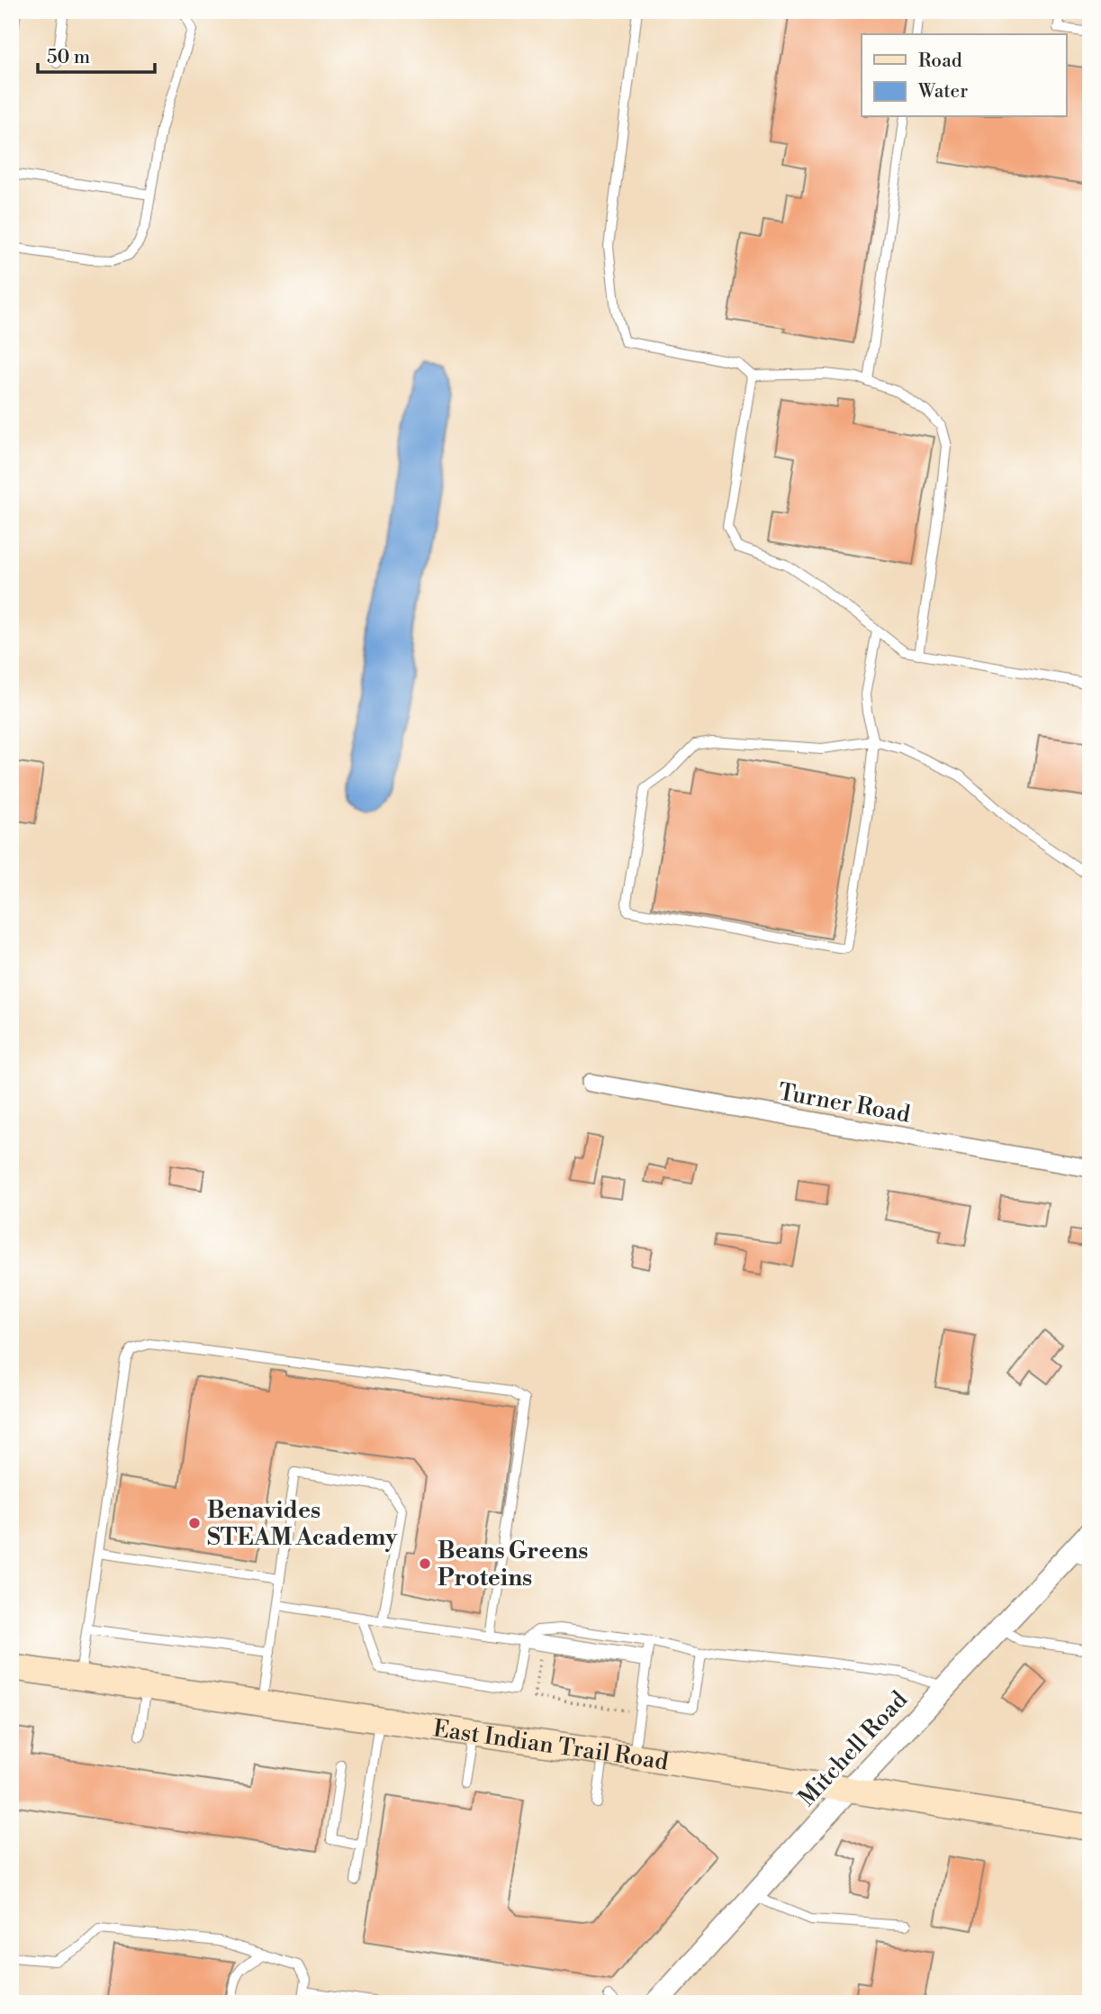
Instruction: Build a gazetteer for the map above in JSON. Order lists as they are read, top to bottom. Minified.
{"streets":{"main road":["East Indian Trail Road"],"street":["Turner Road","Mitchell Road"]},"crossings":[["East Indian Trail Road","Mitchell Road"]],"places":["Benavides STEAM Academy","Beans Greens Proteins"],"legend":["Road","Water"],"scale_bar":"50 m"}
